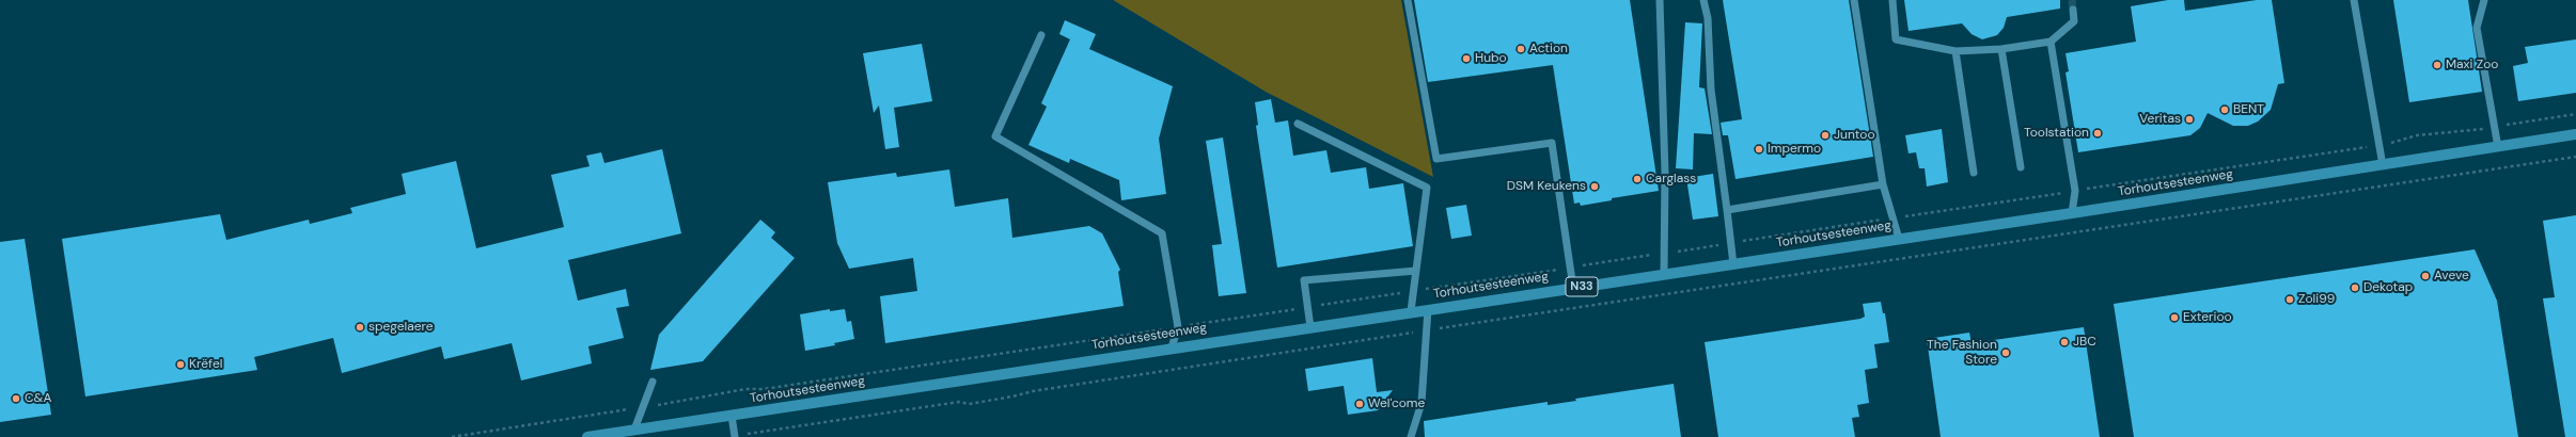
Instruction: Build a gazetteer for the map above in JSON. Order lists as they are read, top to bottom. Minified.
{"streets":{"main road":["Torhoutsesteenweg","N33"]},"places":["Action","Hubo","Maxi Zoo","BENT","Veritas","Toolstation","Juntoo","Impermo","Carglass","DSM Keukens","Aveve","Dekotap","Zoli99","Exterioo","spegelaere","JBC","The Fashion Store","Krëfel","C&A","Wel'come"]}
